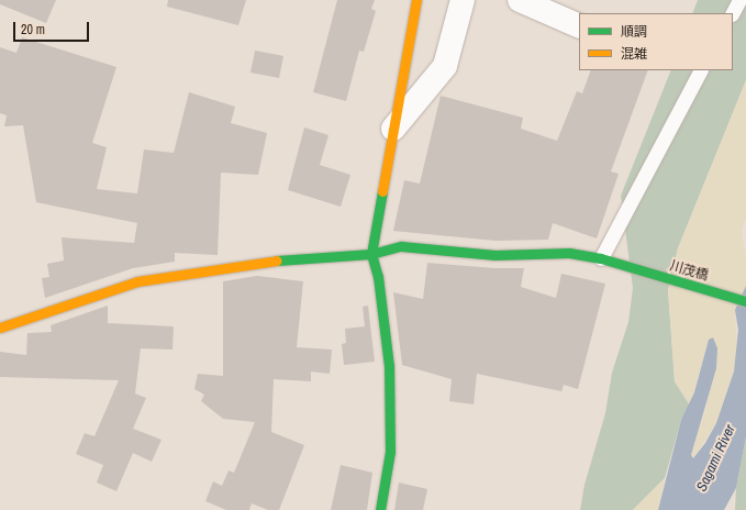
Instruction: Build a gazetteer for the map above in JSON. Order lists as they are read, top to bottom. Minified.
{"streets":{"street":["川茂橋"]},"water":["Sagami River"],"legend":["順調","混雑"],"scale_bar":"20 m"}
